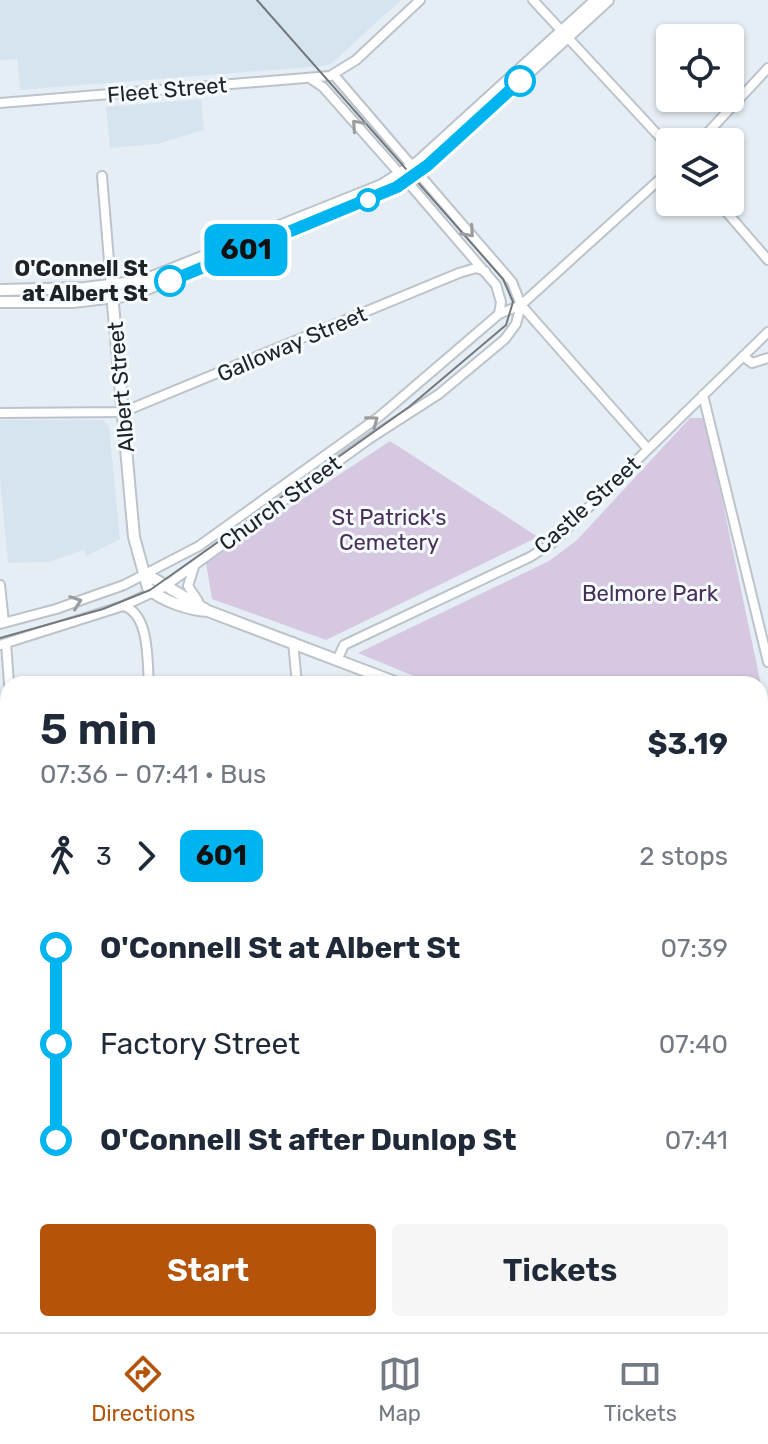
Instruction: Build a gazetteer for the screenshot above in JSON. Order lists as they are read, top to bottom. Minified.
{"streets":{"main road":["Albert Street"],"street":["Fleet Street","Galloway Street","Church Street","Castle Street"]},"crossings":[["Galloway Street","Albert Street"],["Albert Street","Church Street"]],"parks":["St Patrick's Cemetery","Belmore Park"],"places":["O'Connell St at Albert St"],"lines":["bus line 601"],"page":{"on_map":"601","heading":["5 min","07:36 – 07:41 · Bus","$3.19"],"legs":["3","601","2 stops"],"list":[{"name":"O'Connell St at Albert St","value":"07:39"},{"name":"Factory Street","value":"07:40"},{"name":"O'Connell St after Dunlop St","value":"07:41"}],"buttons":["Start","Tickets"],"tabs":["Directions","Map","Tickets"]}}
